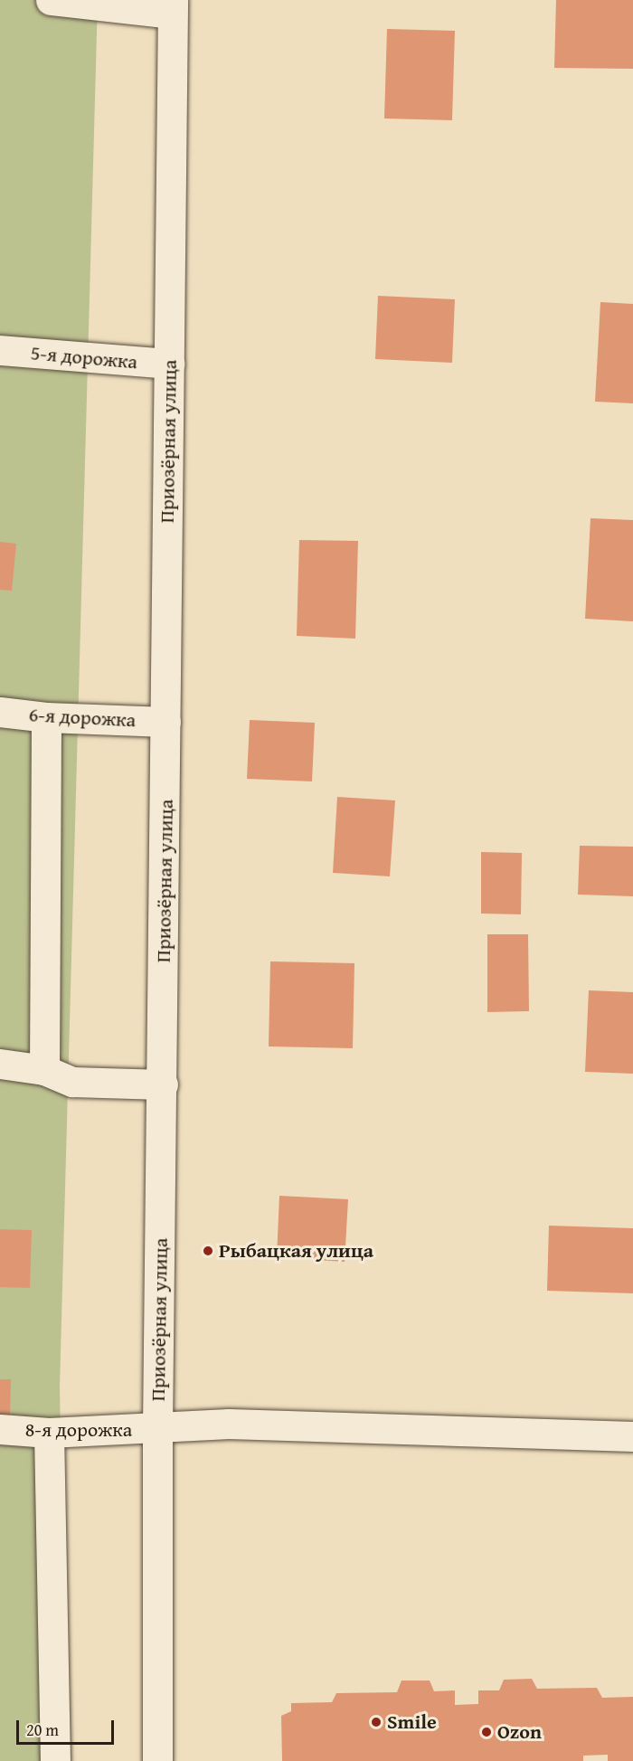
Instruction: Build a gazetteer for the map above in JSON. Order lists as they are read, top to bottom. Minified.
{"streets":{"street":["5-я дорожка","Приозёрная улица","6-я дорожка","8-я дорожка"]},"crossings":[["5-я дорожка","Приозёрная улица"],["Приозёрная улица","6-я дорожка"],["Приозёрная улица","8-я дорожка"]],"places":["Рыбацкая улица","Smile","Ozon"],"scale_bar":"20 m"}
